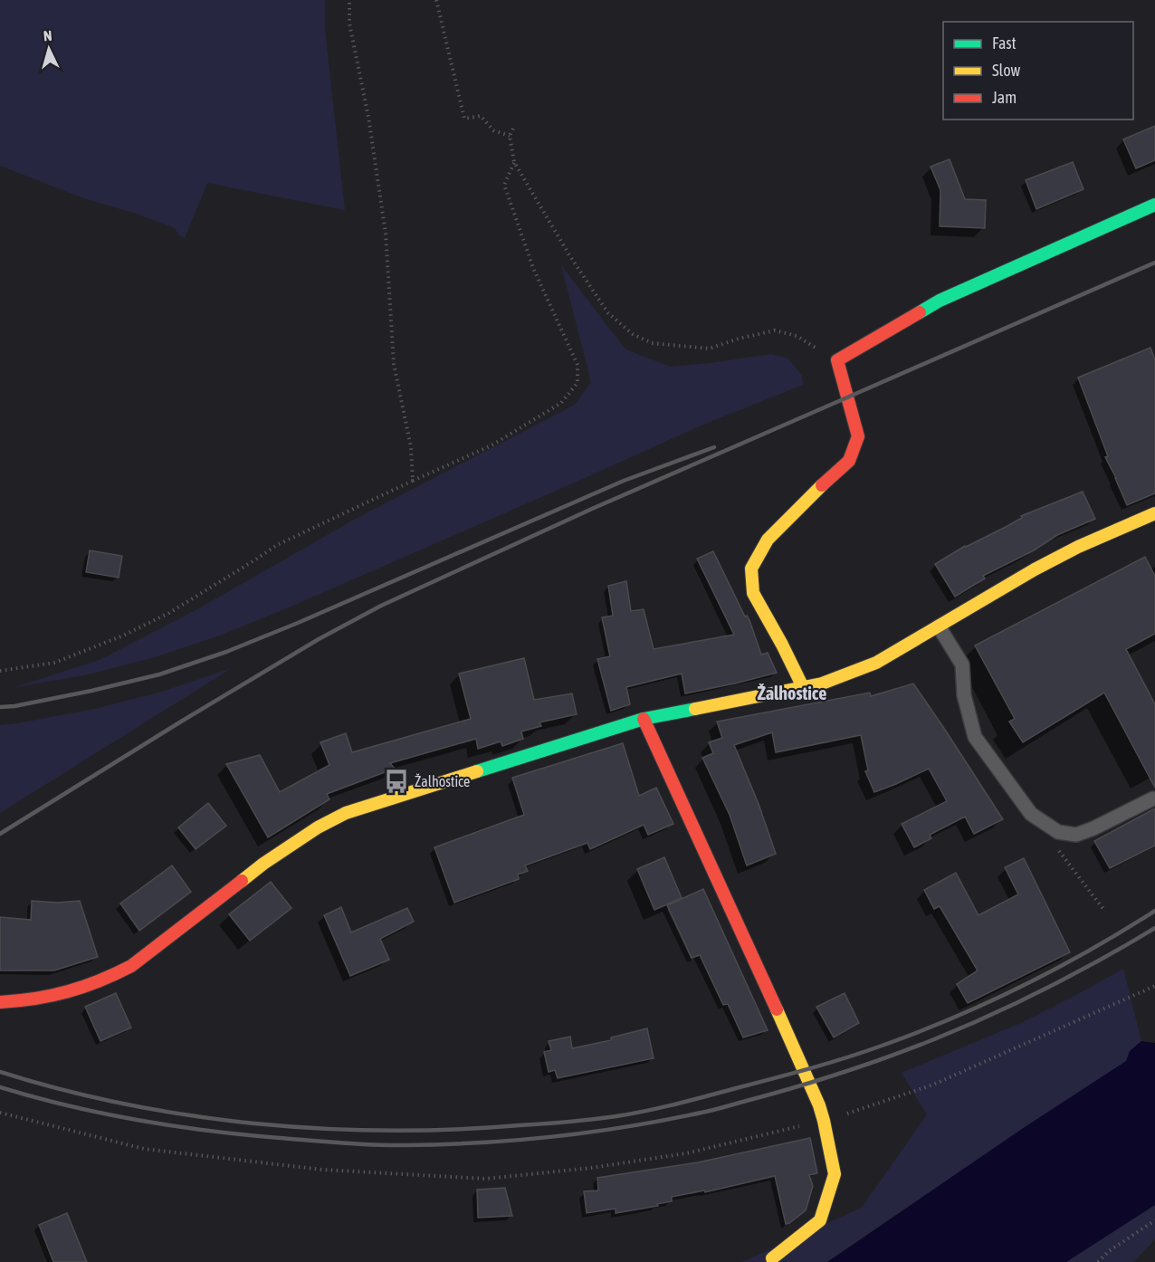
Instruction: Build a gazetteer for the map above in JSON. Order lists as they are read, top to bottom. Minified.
{"districts":["Žalhostice"],"places":{"bus stop":["Žalhostice"]},"legend":["Fast","Slow","Jam"],"north":"top"}
